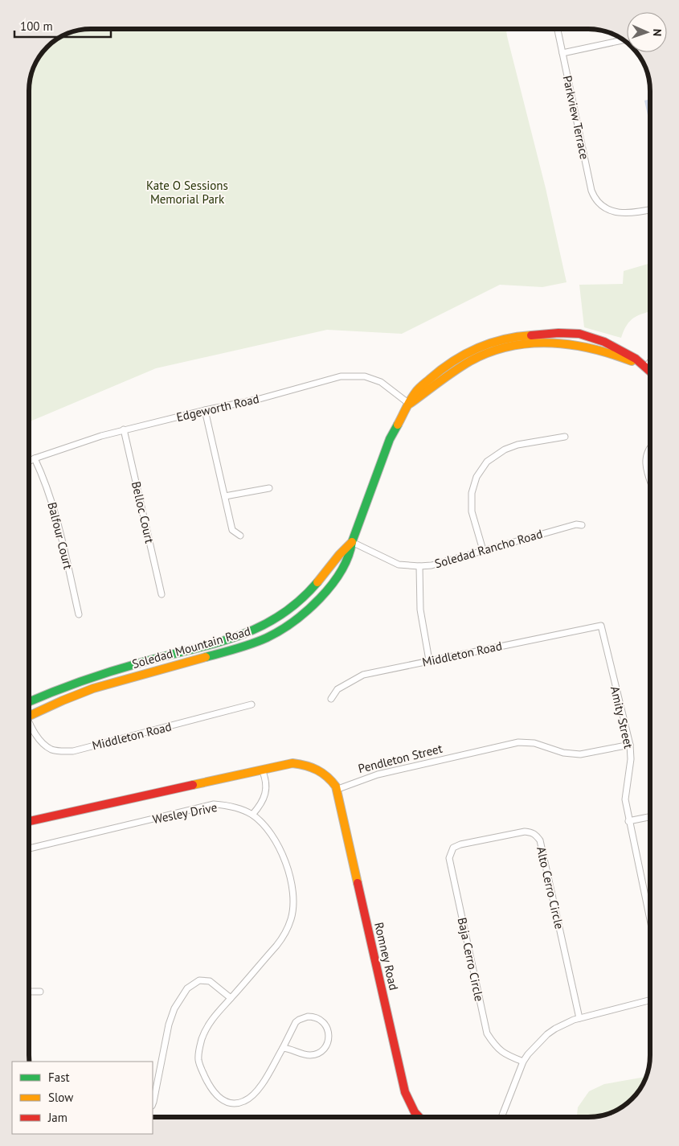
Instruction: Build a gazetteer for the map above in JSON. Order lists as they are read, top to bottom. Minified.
{"streets":{"main road":["Soledad Mountain Road","Romney Road"],"street":["Parkview Terrace","Edgeworth Road","Belloc Court","Balfour Court","Soledad Rancho Road","Middleton Road","Amity Street","Pendleton Street","Wesley Drive","Alto Cerro Circle","Baja Cerro Circle"]},"crossings":[["Edgeworth Road","Belloc Court"],["Edgeworth Road","Balfour Court"],["Edgeworth Road","Soledad Mountain Road"],["Soledad Rancho Road","Soledad Mountain Road"],["Middleton Road","Amity Street"],["Amity Street","Pendleton Street"],["Pendleton Street","Romney Road"],["Alto Cerro Circle","Baja Cerro Circle"]],"parks":["Kate O Sessions Memorial Park"],"legend":["Fast","Slow","Jam"],"scale_bar":"100 m","north":"right"}
